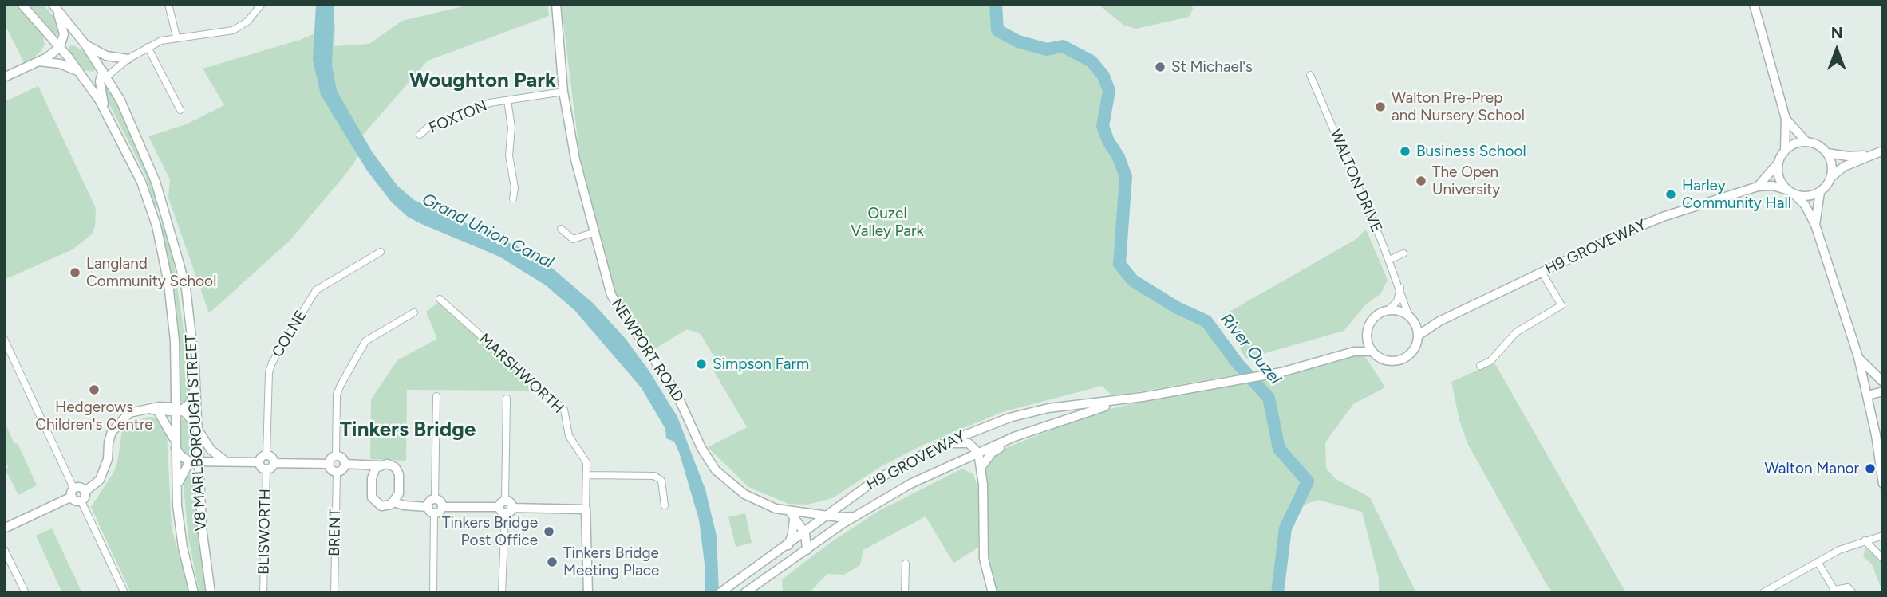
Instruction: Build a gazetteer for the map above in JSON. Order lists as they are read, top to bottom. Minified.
{"streets":{"street":["FOXTON","WALTON DRIVE","H9 GROVEWAY","COLNE","NEWPORT ROAD","MARSHWORTH","V8 MARLBOROUGH STREET","BLISWORTH","BRENT"]},"crossings":[["FOXTON","NEWPORT ROAD"],["WALTON DRIVE","H9 GROVEWAY"],["H9 GROVEWAY","NEWPORT ROAD"],["COLNE","BLISWORTH"]],"districts":["Woughton Park","Tinkers Bridge"],"water":["Grand Union Canal","River Ouzel"],"parks":["Ouzel Valley Park"],"places":["St Michael's","Walton Pre-Prep and Nursery School","Business School","The Open University","Harley Community Hall","Langland Community School","Simpson Farm","Hedgerows Children's Centre","Walton Manor","Tinkers Bridge Post Office","Tinkers Bridge Meeting Place"],"north":"top"}
